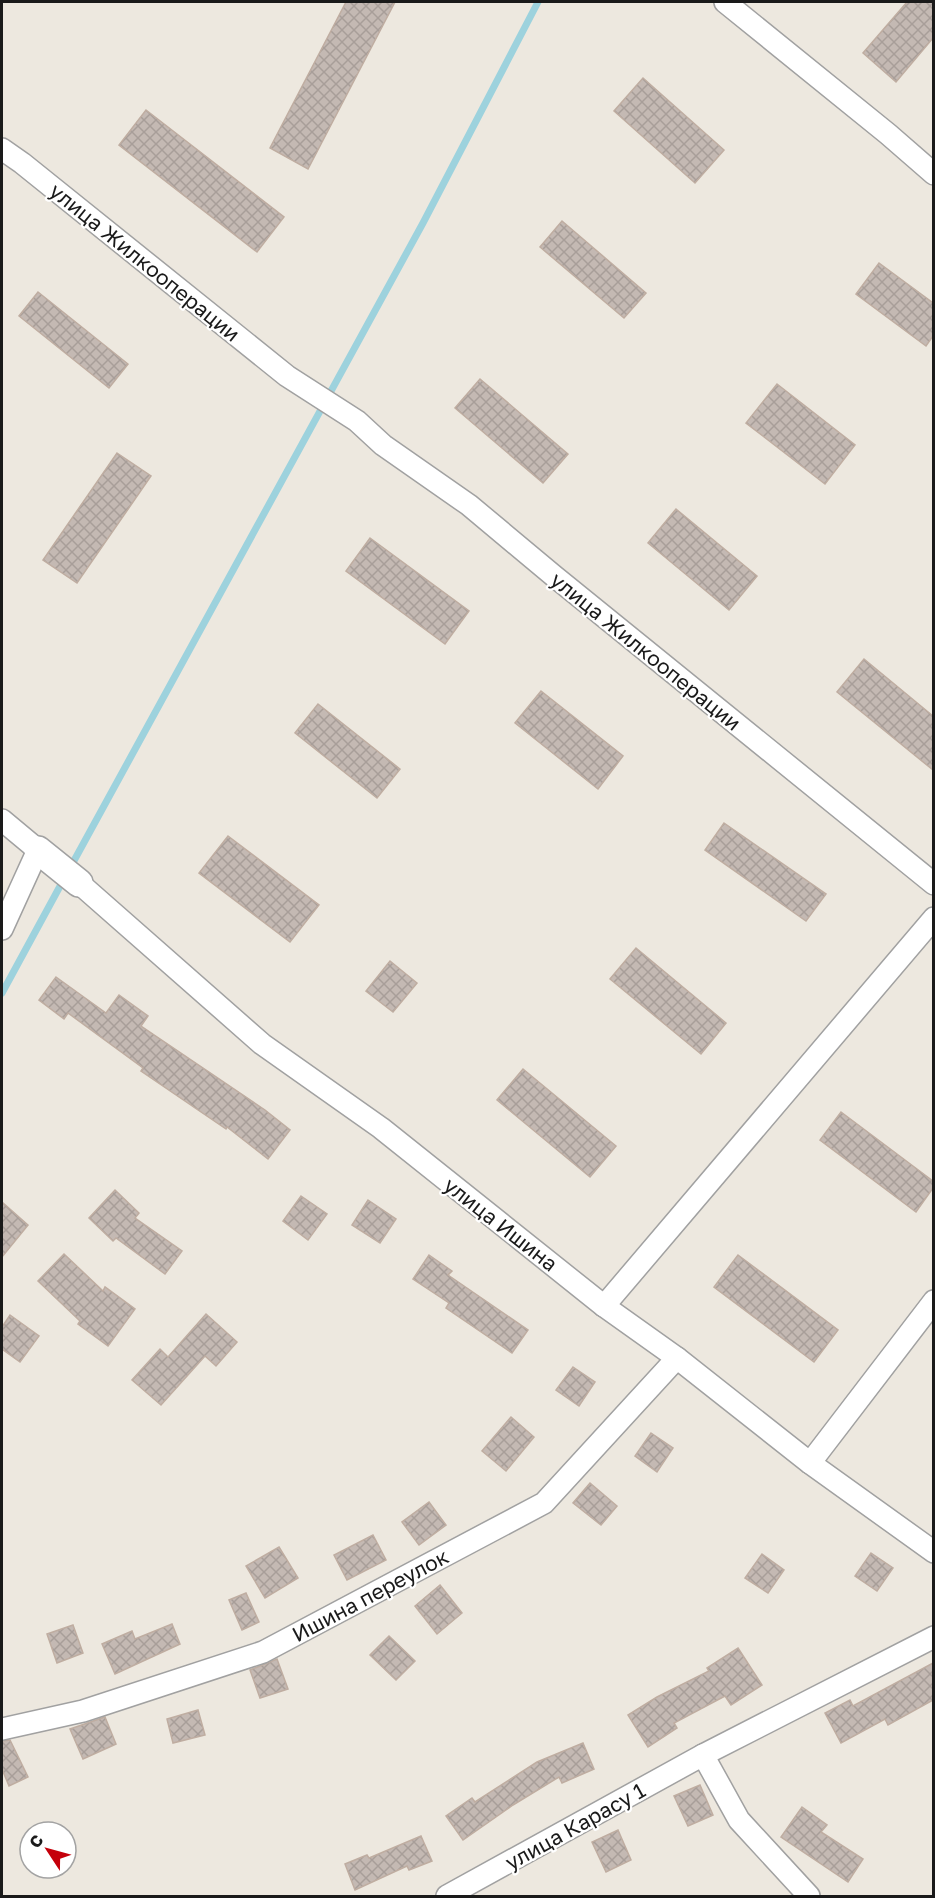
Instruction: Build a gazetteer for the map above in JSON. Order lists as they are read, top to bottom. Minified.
{"streets":{"street":["улица Жилкооперации","улица Ишина","Ишина переулок","улица Карасу 1"]},"crossings":[["улица Ишина","Ишина переулок"]],"north":"top left"}
